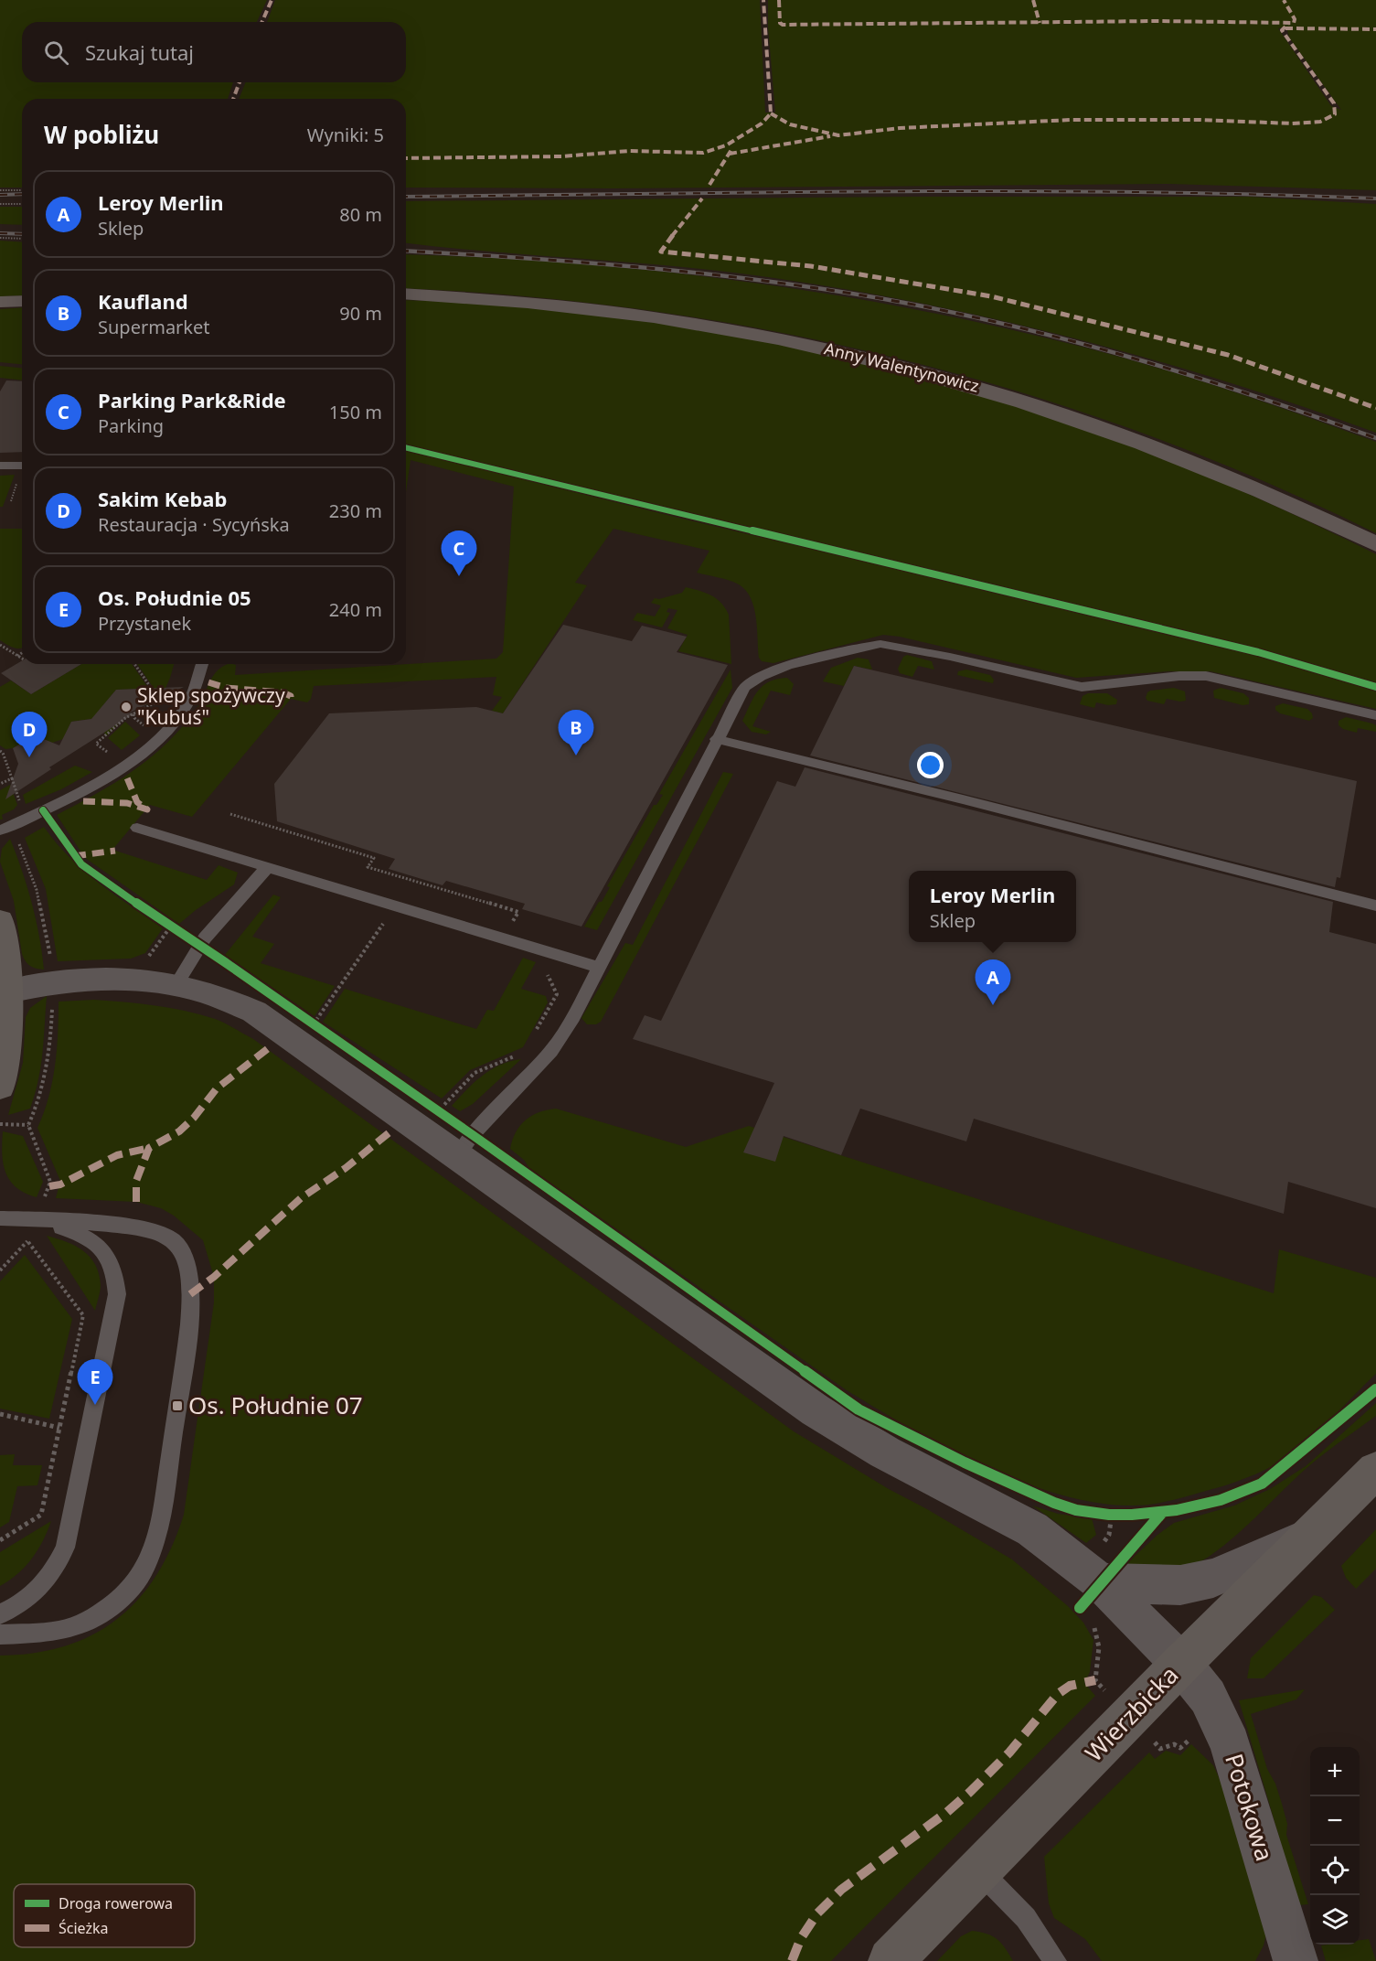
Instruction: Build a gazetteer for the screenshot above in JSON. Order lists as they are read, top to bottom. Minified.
{"streets":{"main road":["Anny Walentynowicz"],"street":["Wierzbicka","Potokowa"]},"crossings":[["Wierzbicka","Potokowa"]],"places":{"other":["Sklep spożywczy \"Kubuś\""],"transit":["Os. Południe 07"]},"legend":["Droga rowerowa","Ścieżka"],"page":{"search":"Szukaj tutaj","heading":["W pobliżu","Wyniki: 5"],"list":[{"mark":"A","name":"Leroy Merlin","note":"Sklep","value":"80 m"},{"mark":"B","name":"Kaufland","note":"Supermarket","value":"90 m"},{"mark":"C","name":"Parking Park&Ride","note":"Parking","value":"150 m"},{"mark":"D","name":"Sakim Kebab","note":"Restauracja · Sycyńska","value":"230 m"},{"mark":"E","name":"Os. Południe 05","note":"Przystanek","value":"240 m"}],"pins":["C","B","D","A","E"],"popup":["Leroy Merlin","Sklep"],"map_buttons":["+","−"]}}
